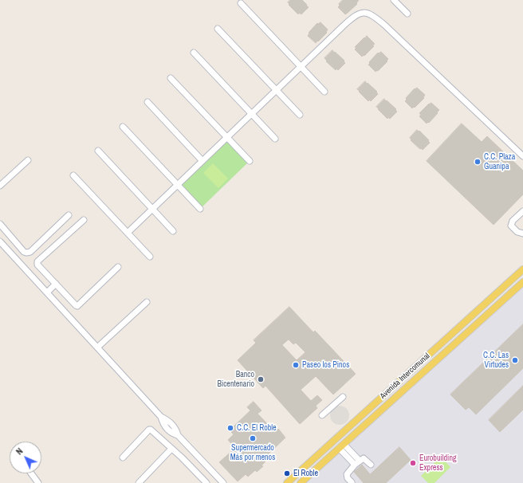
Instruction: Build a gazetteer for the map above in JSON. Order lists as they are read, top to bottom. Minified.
{"streets":{"main road":["Avenida Intercomunal"]},"places":["C.C. Plaza Guanipa","C.C. Las Virtudes","Paseo los Pinos","Banco Bicentenario","C.C. El Roble","Supermercado Más por menos","Eurobuilding Express","El Roble"],"north":"top left"}
